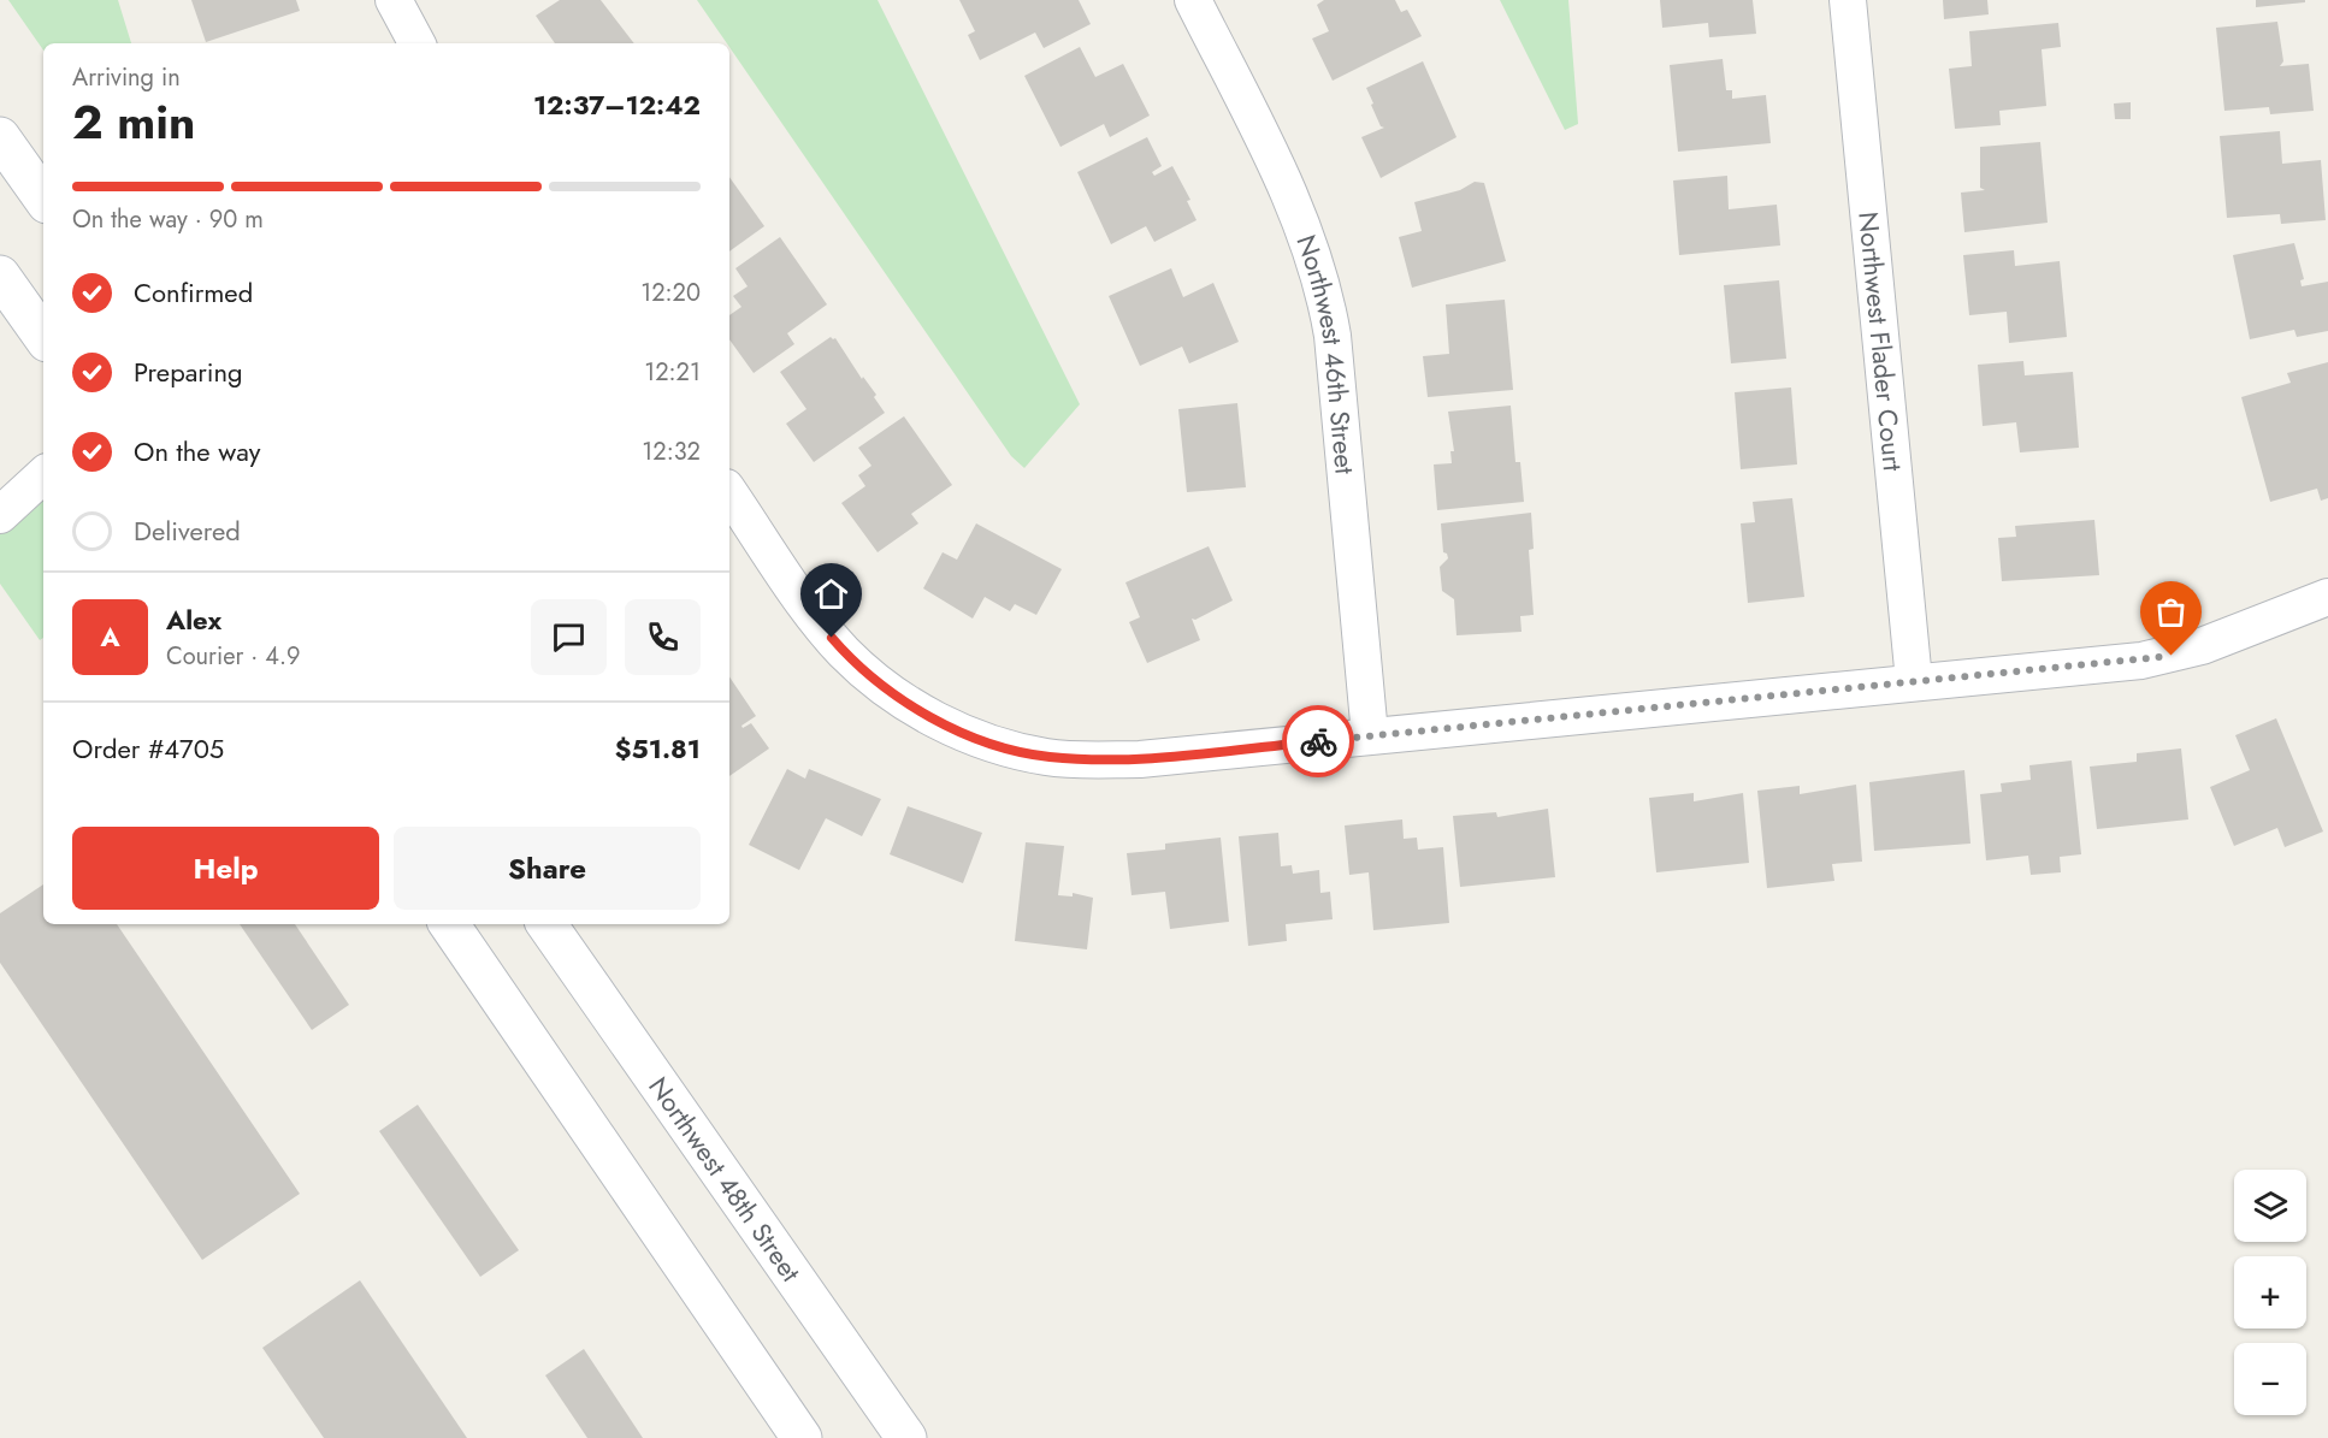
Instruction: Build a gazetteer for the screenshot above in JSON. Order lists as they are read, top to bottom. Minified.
{"streets":{"main road":["Northwest 48th Street"],"street":["Northwest Flader Court","Northwest 46th Street"]},"page":{"heading":["2 min","Arriving in","12:37–12:42"],"panel":["Alex","Courier · 4.9","Order #4705","$51.81"],"bar":"On the way · 90 m","list":[["Confirmed","12:20"],["Preparing","12:21"],["On the way","12:32"],"Delivered"],"round":"A","buttons":["Help","Share"],"map_buttons":["+","−"]}}
